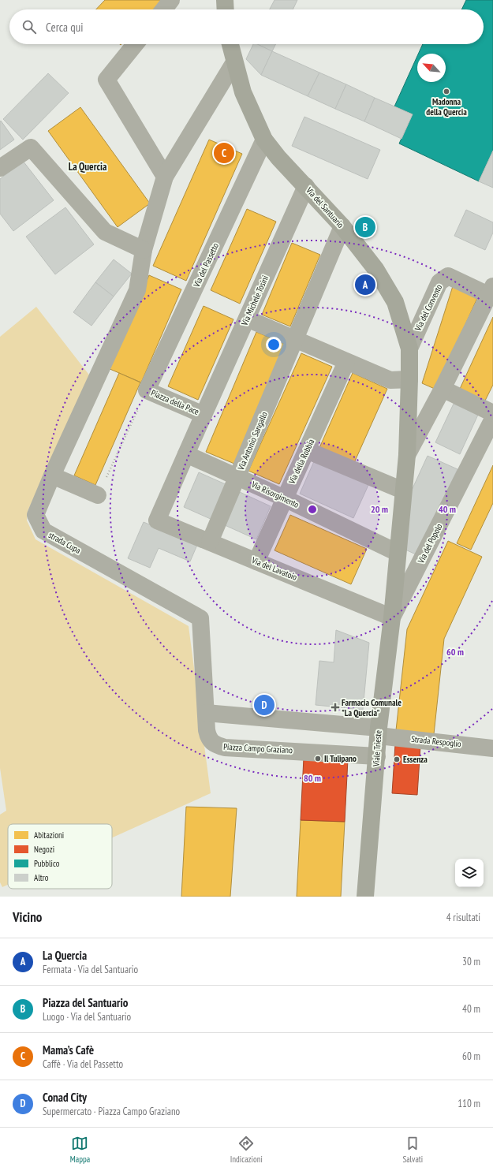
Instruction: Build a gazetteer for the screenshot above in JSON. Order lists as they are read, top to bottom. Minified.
{"streets":{"main road":["Via del Santuario","Viale Trieste"],"street":["Via del Passetto","Via Michele Tosini","Via del Convento","Piazza della Pace","Via Antonio Sangallo","Via della Robbia","Via Risorgimento","strada Cupa","Via del Popolo","Via del Lavatoio","Strada Respoglio","Piazza Campo Graziano"]},"crossings":[["Via del Santuario","Via del Passetto"],["Via del Santuario","Via Michele Tosini"],["Via del Santuario","Via del Convento"],["Via del Santuario","Via Antonio Sangallo"],["Via del Santuario","Via Risorgimento"],["Via del Santuario","strada Cupa"],["Via del Santuario","Viale Trieste"],["Via del Passetto","Piazza della Pace"],["Via Michele Tosini","Piazza della Pace"],["Piazza della Pace","Via Risorgimento"],["Piazza della Pace","Via del Lavatoio"],["Via Antonio Sangallo","Via Risorgimento"],["Via Antonio Sangallo","Via del Lavatoio"],["Via della Robbia","Via Risorgimento"],["Via della Robbia","Via del Lavatoio"],["Via Risorgimento","Viale Trieste"],["strada Cupa","Piazza Campo Graziano"],["Via del Popolo","Via del Lavatoio"],["Via del Popolo","Viale Trieste"],["Via del Lavatoio","Viale Trieste"],["Strada Respoglio","Viale Trieste"],["Piazza Campo Graziano","Viale Trieste"]],"districts":["La Quercia"],"places":{"other":["Madonna della Quercia","Il Tulipano","Essenza"],"health":["Farmacia Comunale \"La Quercia\""]},"legend":["Abitazioni","Negozi","Pubblico","Altro"],"north":"top left","page":{"search":"Cerca qui","pins":["C","B","A","D"],"heading":["Vicino","4 risultati"],"list":[{"mark":"A","name":"La Quercia","note":"Fermata · Via del Santuario","value":"30 m"},{"mark":"B","name":"Piazza del Santuario","note":"Luogo · Via del Santuario","value":"40 m"},{"mark":"C","name":"Mama’s Cafè","note":"Caffè · Via del Passetto","value":"60 m"},{"mark":"D","name":"Conad City","note":"Supermercato · Piazza Campo Graziano","value":"110 m"}],"nav":["Mappa","Indicazioni","Salvati"]},"rings":["20 m","40 m","60 m","80 m"]}
